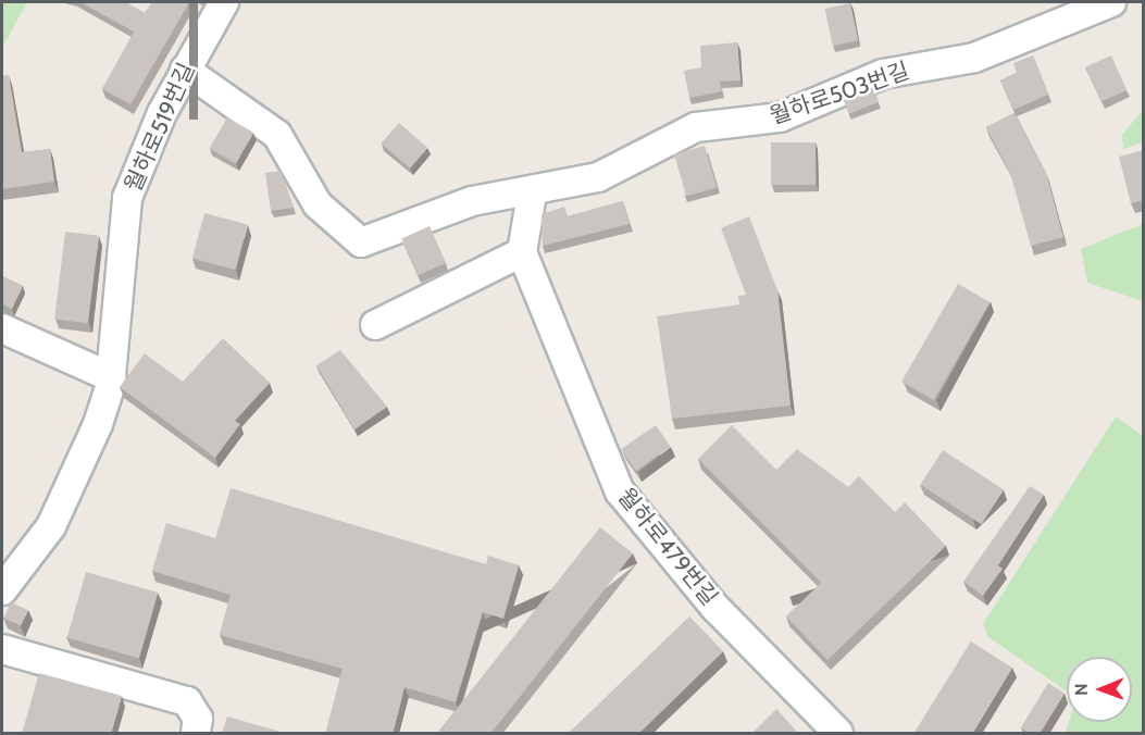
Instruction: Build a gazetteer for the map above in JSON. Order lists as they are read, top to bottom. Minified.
{"streets":{"lane":["월하로503번길","월하로519번길","월하로479번길"]},"crossings":[["월하로503번길","월하로519번길"]],"north":"left"}
